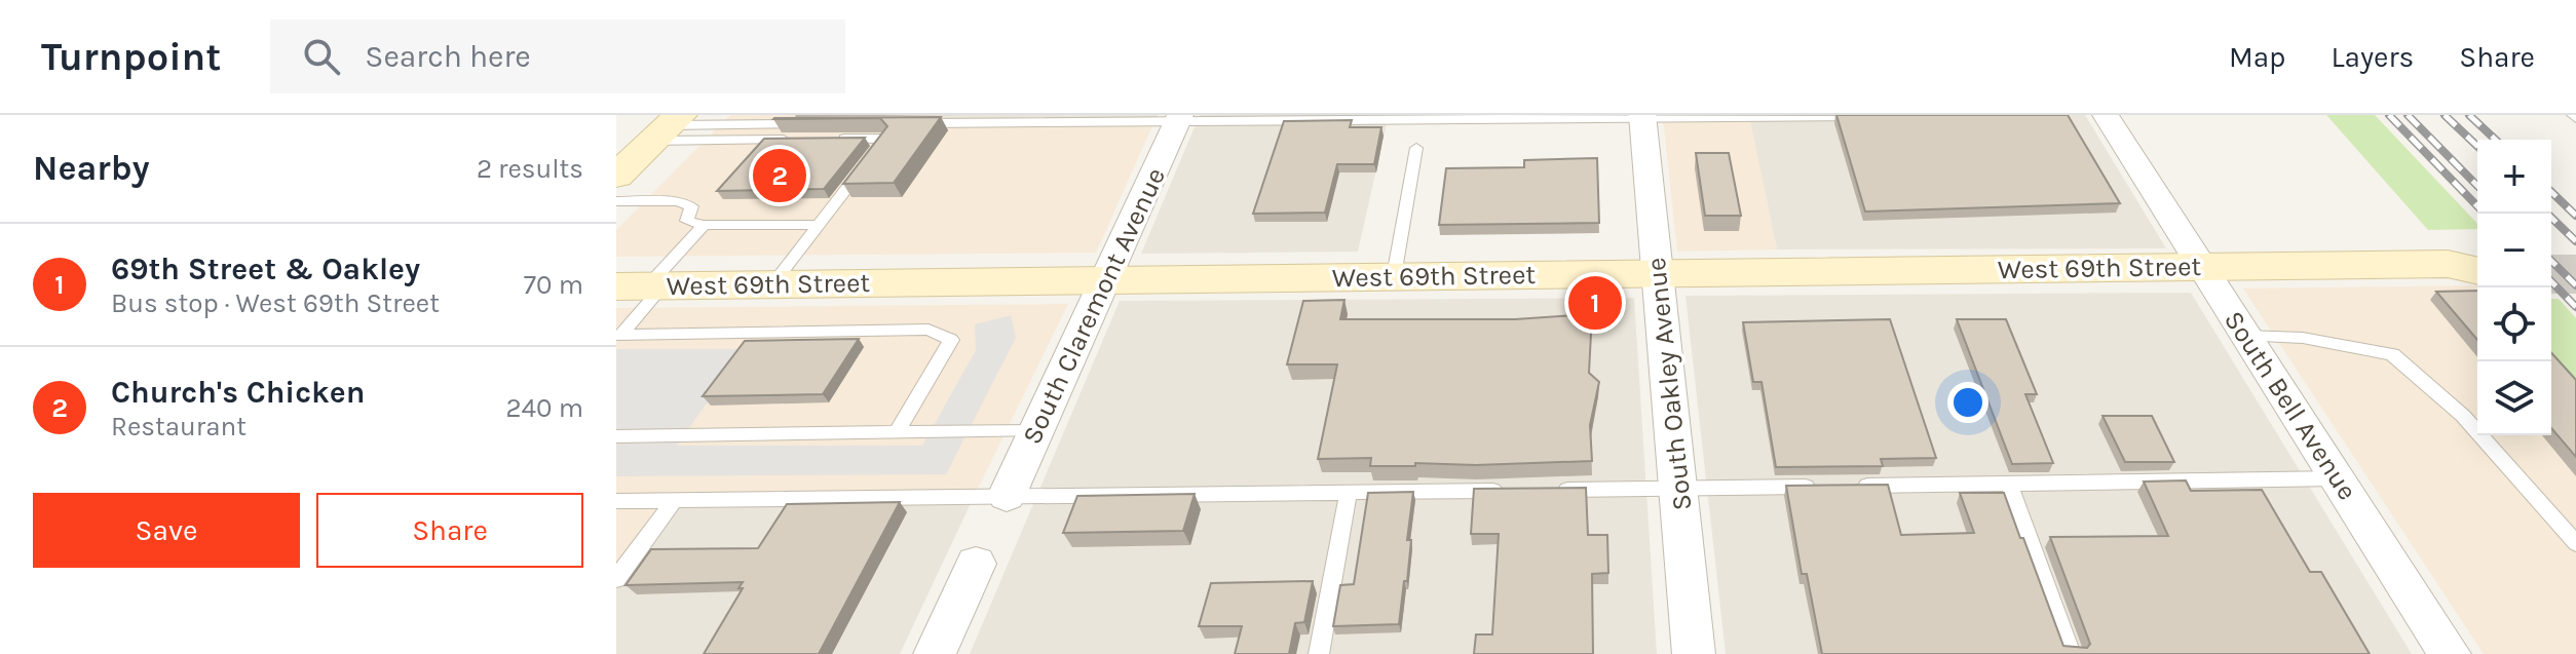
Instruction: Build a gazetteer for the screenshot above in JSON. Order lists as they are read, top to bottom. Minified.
{"streets":{"street":["West 69th Street","South Claremont Avenue","South Oakley Avenue","South Bell Avenue"]},"crossings":[["West 69th Street","South Claremont Avenue"],["West 69th Street","South Oakley Avenue"],["West 69th Street","South Bell Avenue"]],"page":{"header":"Turnpoint","search":"Search here","nav":["Map","Layers","Share"],"heading":["Nearby","2 results"],"map_buttons":["+","−"],"pins":["2","1"],"list":[{"mark":"1","name":"69th Street & Oakley","note":"Bus stop · West 69th Street","value":"70 m"},{"mark":"2","name":"Church's Chicken","note":"Restaurant","value":"240 m"}],"buttons":["Save","Share"]}}
